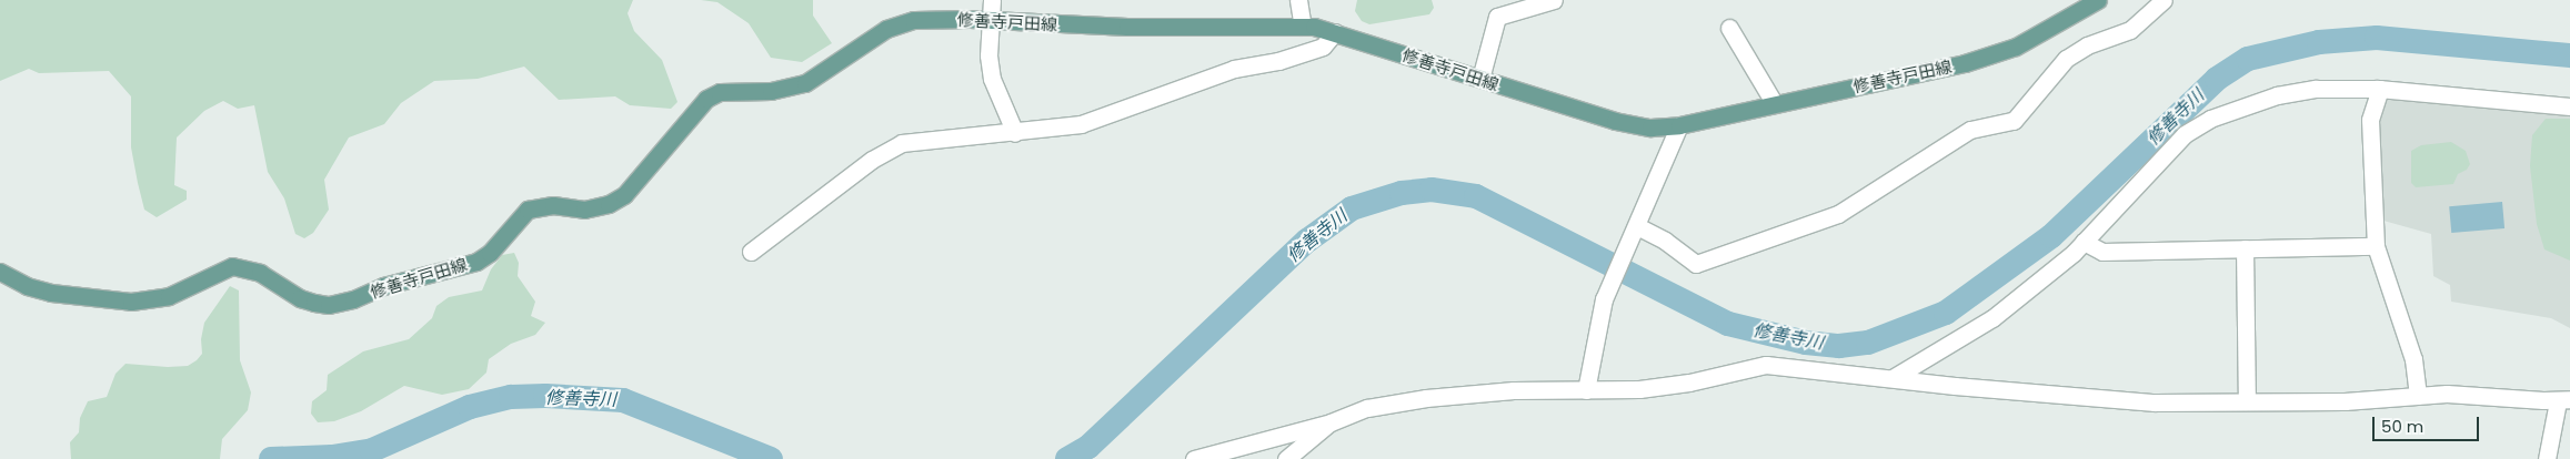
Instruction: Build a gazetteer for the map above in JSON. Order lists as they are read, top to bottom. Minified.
{"streets":{"main road":["修善寺戸田線"]},"water":["修善寺川"],"scale_bar":"50 m"}
